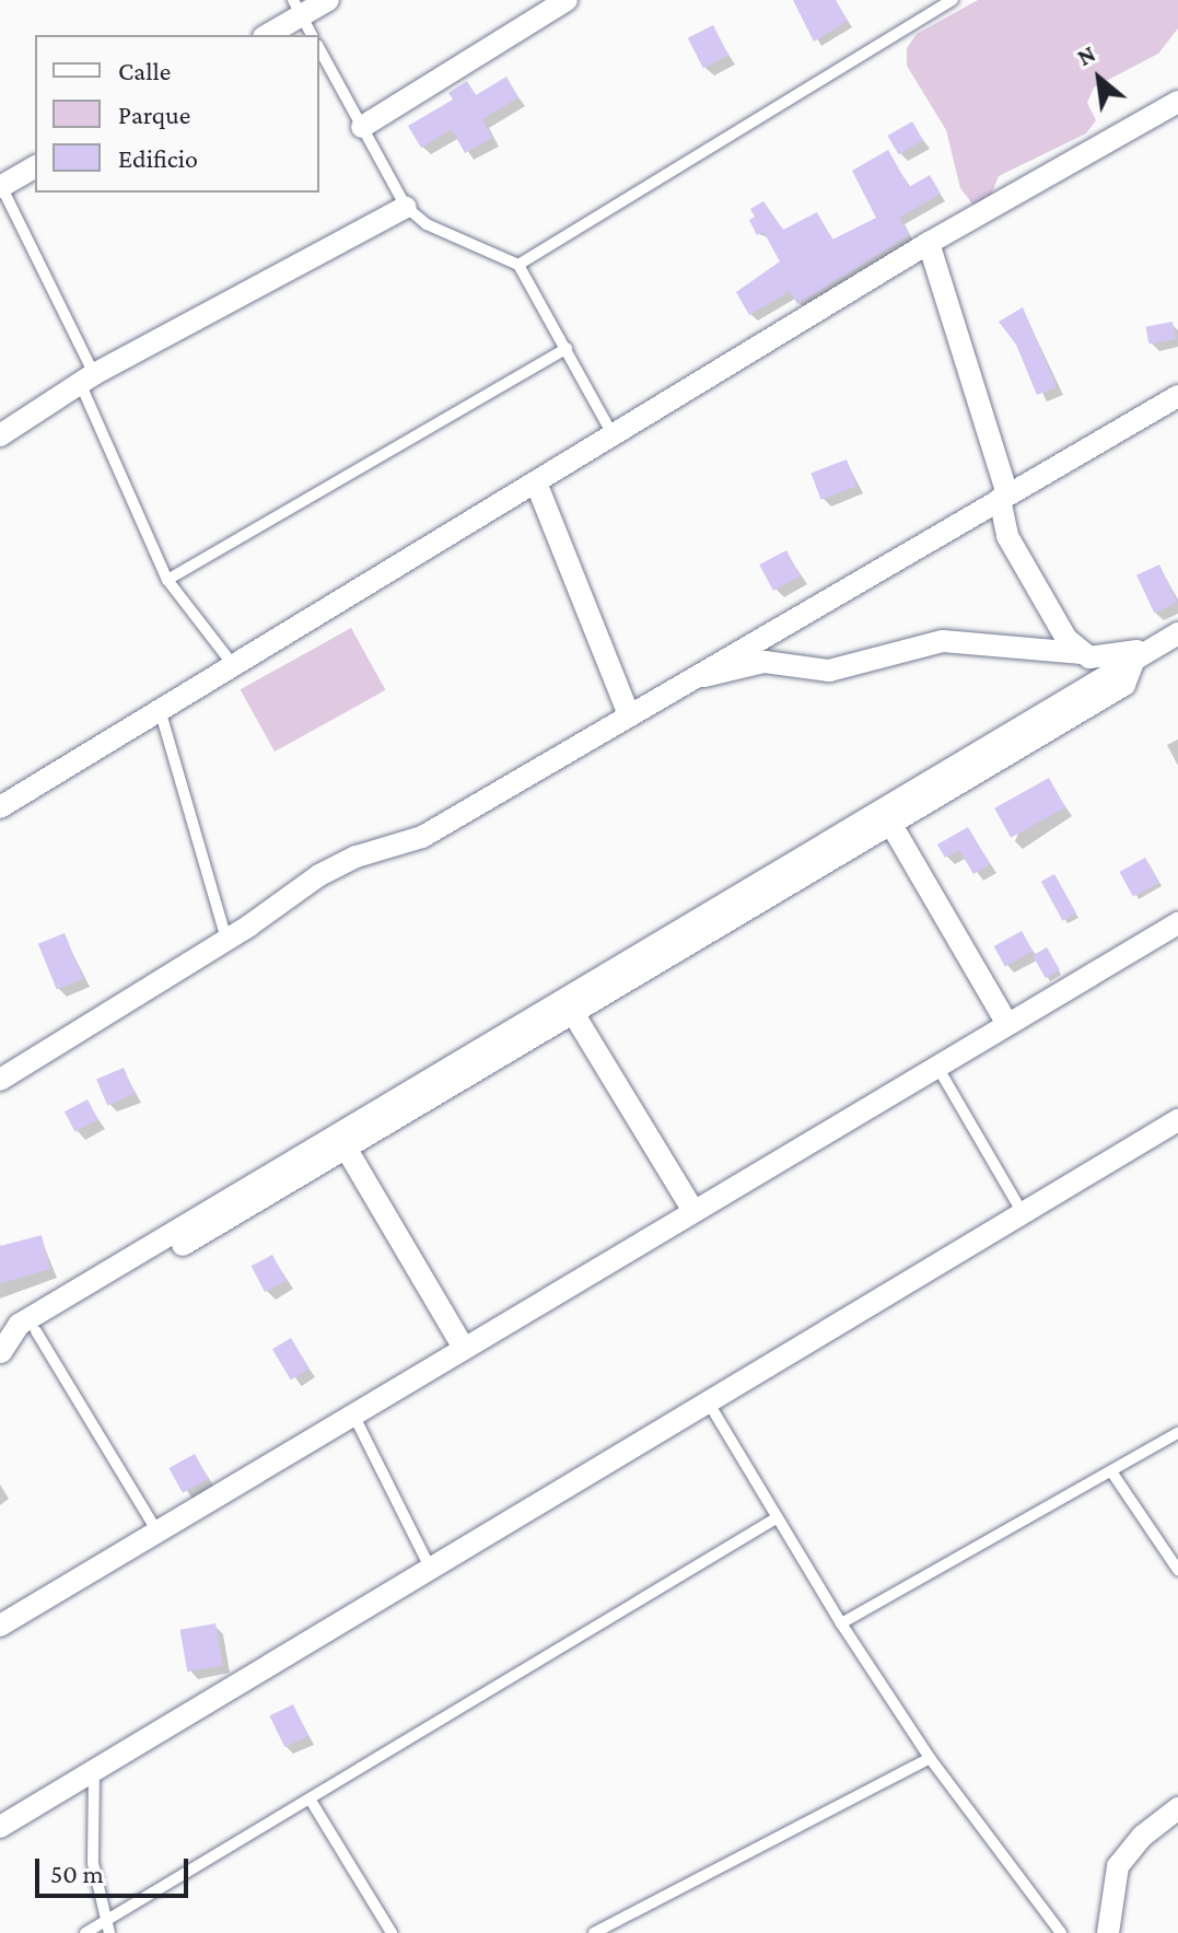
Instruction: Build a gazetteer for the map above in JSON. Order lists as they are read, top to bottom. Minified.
{"legend":["Calle","Parque","Edificio"],"scale_bar":"50 m","north":"top left"}
